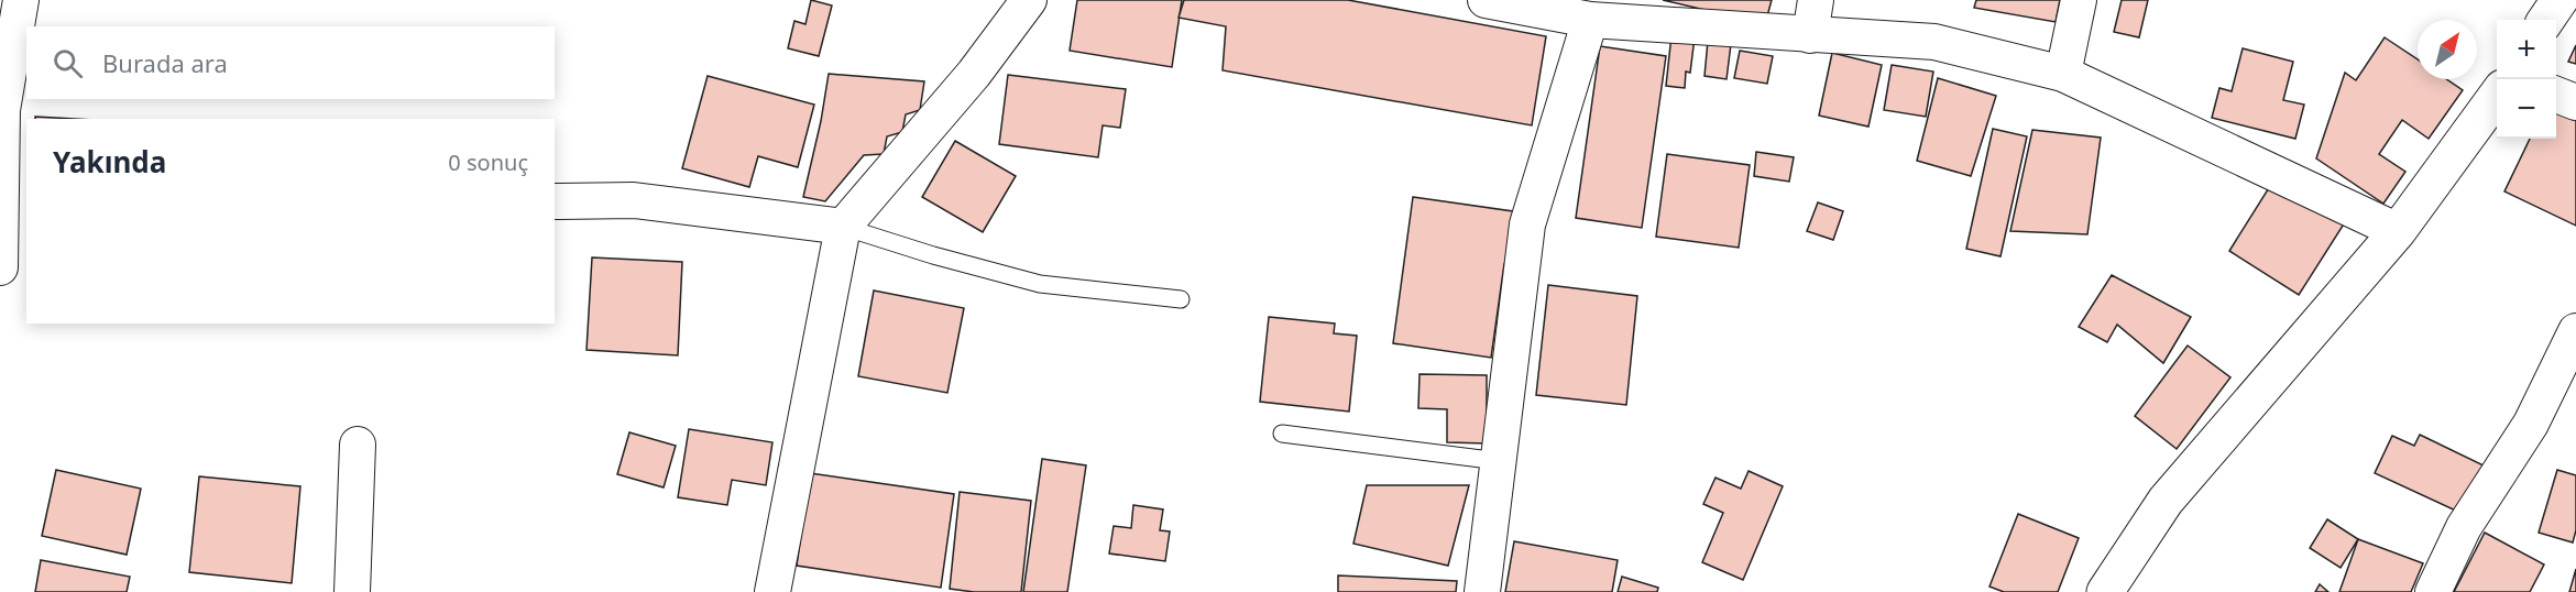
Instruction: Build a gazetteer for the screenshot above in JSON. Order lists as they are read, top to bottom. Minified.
{"north":"top right","page":{"map_buttons":["+","−"],"search":"Burada ara","heading":["Yakında","0 sonuç"]}}
